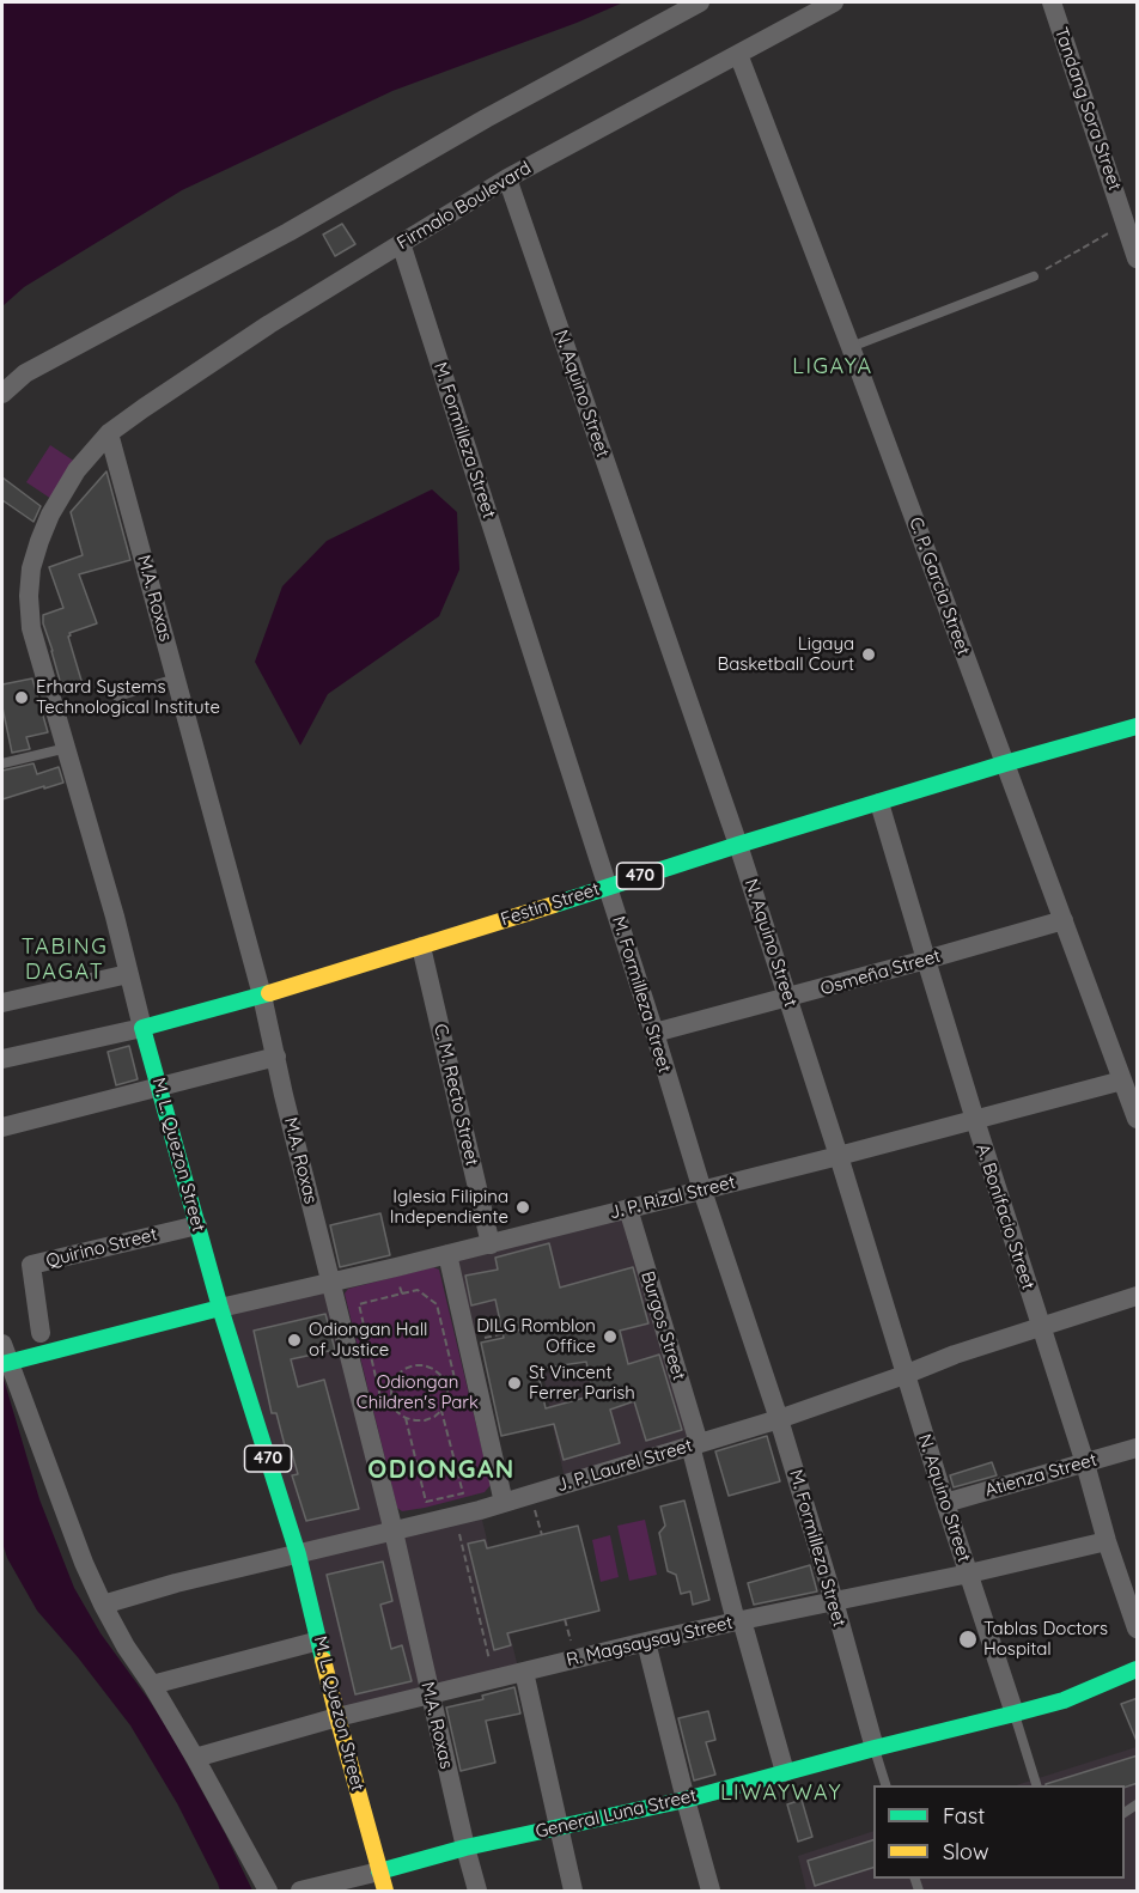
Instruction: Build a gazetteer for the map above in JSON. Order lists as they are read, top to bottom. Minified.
{"streets":{"main road":["470","Festin Street","M. L. Quezon Street","General Luna Street"],"street":["Tandang Sora Street","Firmalo Boulevard","N. Aquino Street","M. Formilleza Street","C. P. Garcia Street","M.A. Roxas","Osmeña Street","C. M. Recto Street","J. P. Rizal Street","A. Bonifacio Street","Quirino Street","Burgos Street","J. P. Laurel Street","Atienza Street","R. Magsaysay Street"]},"crossings":[["Firmalo Boulevard","N. Aquino Street"],["Firmalo Boulevard","M. Formilleza Street"],["Firmalo Boulevard","C. P. Garcia Street"],["Firmalo Boulevard","M.A. Roxas"],["Firmalo Boulevard","M. L. Quezon Street"],["N. Aquino Street","Festin Street"],["N. Aquino Street","Osmeña Street"],["N. Aquino Street","J. P. Rizal Street"],["N. Aquino Street","J. P. Laurel Street"],["N. Aquino Street","Atienza Street"],["N. Aquino Street","R. Magsaysay Street"],["N. Aquino Street","General Luna Street"],["M. Formilleza Street","Festin Street"],["M. Formilleza Street","Osmeña Street"],["M. Formilleza Street","J. P. Rizal Street"],["M. Formilleza Street","J. P. Laurel Street"],["M. Formilleza Street","R. Magsaysay Street"],["M. Formilleza Street","General Luna Street"],["C. P. Garcia Street","Festin Street"],["C. P. Garcia Street","Osmeña Street"],["C. P. Garcia Street","J. P. Rizal Street"],["M.A. Roxas","Festin Street"],["M.A. Roxas","M. L. Quezon Street"],["M.A. Roxas","J. P. Rizal Street"],["M.A. Roxas","J. P. Laurel Street"],["M.A. Roxas","R. Magsaysay Street"],["M.A. Roxas","General Luna Street"],["Festin Street","C. M. Recto Street"],["Festin Street","M. L. Quezon Street"],["Festin Street","A. Bonifacio Street"],["Osmeña Street","A. Bonifacio Street"],["C. M. Recto Street","J. P. Rizal Street"],["M. L. Quezon Street","J. P. Rizal Street"],["M. L. Quezon Street","Quirino Street"],["M. L. Quezon Street","J. P. Laurel Street"],["M. L. Quezon Street","R. Magsaysay Street"],["M. L. Quezon Street","General Luna Street"],["J. P. Rizal Street","A. Bonifacio Street"],["J. P. Rizal Street","Burgos Street"],["A. Bonifacio Street","J. P. Laurel Street"],["A. Bonifacio Street","Atienza Street"],["A. Bonifacio Street","R. Magsaysay Street"],["Burgos Street","J. P. Laurel Street"],["Burgos Street","R. Magsaysay Street"],["Burgos Street","General Luna Street"]],"districts":["LIGAYA","TABING DAGAT","ODIONGAN","LIWAYWAY"],"parks":["Odiongan Children's Park"],"places":["Ligaya Basketball Court","Erhard Systems Technological Institute","Iglesia Filipina Independiente","DILG Romblon Office","Odiongan Hall of Justice","St Vincent Ferrer Parish","Tablas Doctors Hospital"],"legend":["Fast","Slow"]}
